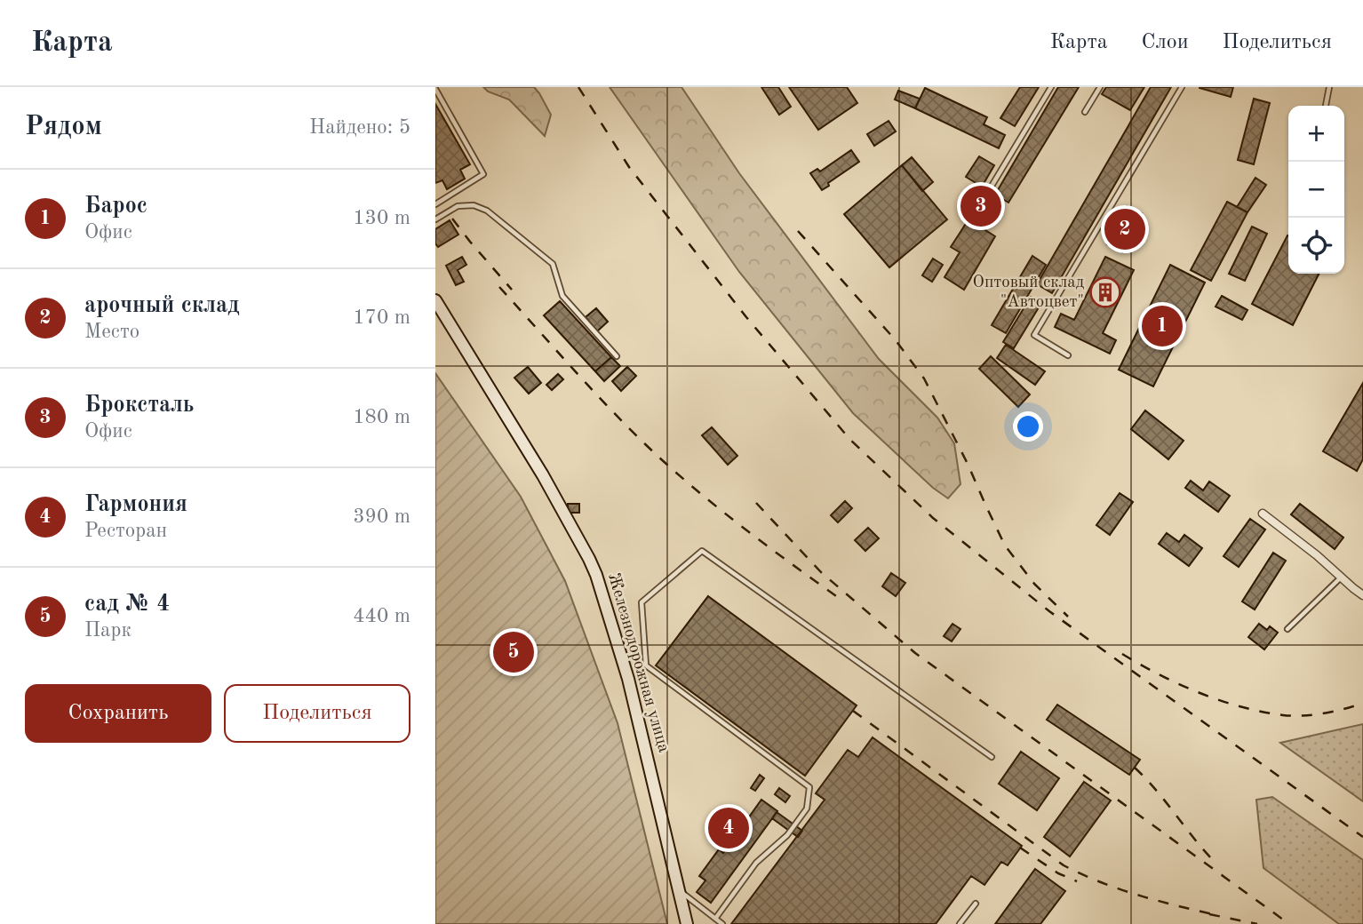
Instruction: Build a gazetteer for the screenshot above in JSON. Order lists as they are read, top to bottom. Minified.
{"streets":{"street":["Железнодорожная улица"]},"places":{"building":["Оптовый склад \"Автоцвет\""]},"page":{"header":"Карта","nav":["Карта","Слои","Поделиться"],"heading":["Рядом","Найдено: 5"],"map_buttons":["+","−"],"list":[{"mark":"1","name":"Барос","note":"Офис","value":"130 m"},{"mark":"2","name":"арочный склад","note":"Место","value":"170 m"},{"mark":"3","name":"Броксталь","note":"Офис","value":"180 m"},{"mark":"4","name":"Гармония","note":"Ресторан","value":"390 m"},{"mark":"5","name":"сад № 4","note":"Парк","value":"440 m"}],"pins":["3","2","1","5","4"],"buttons":["Сохранить","Поделиться"]}}
